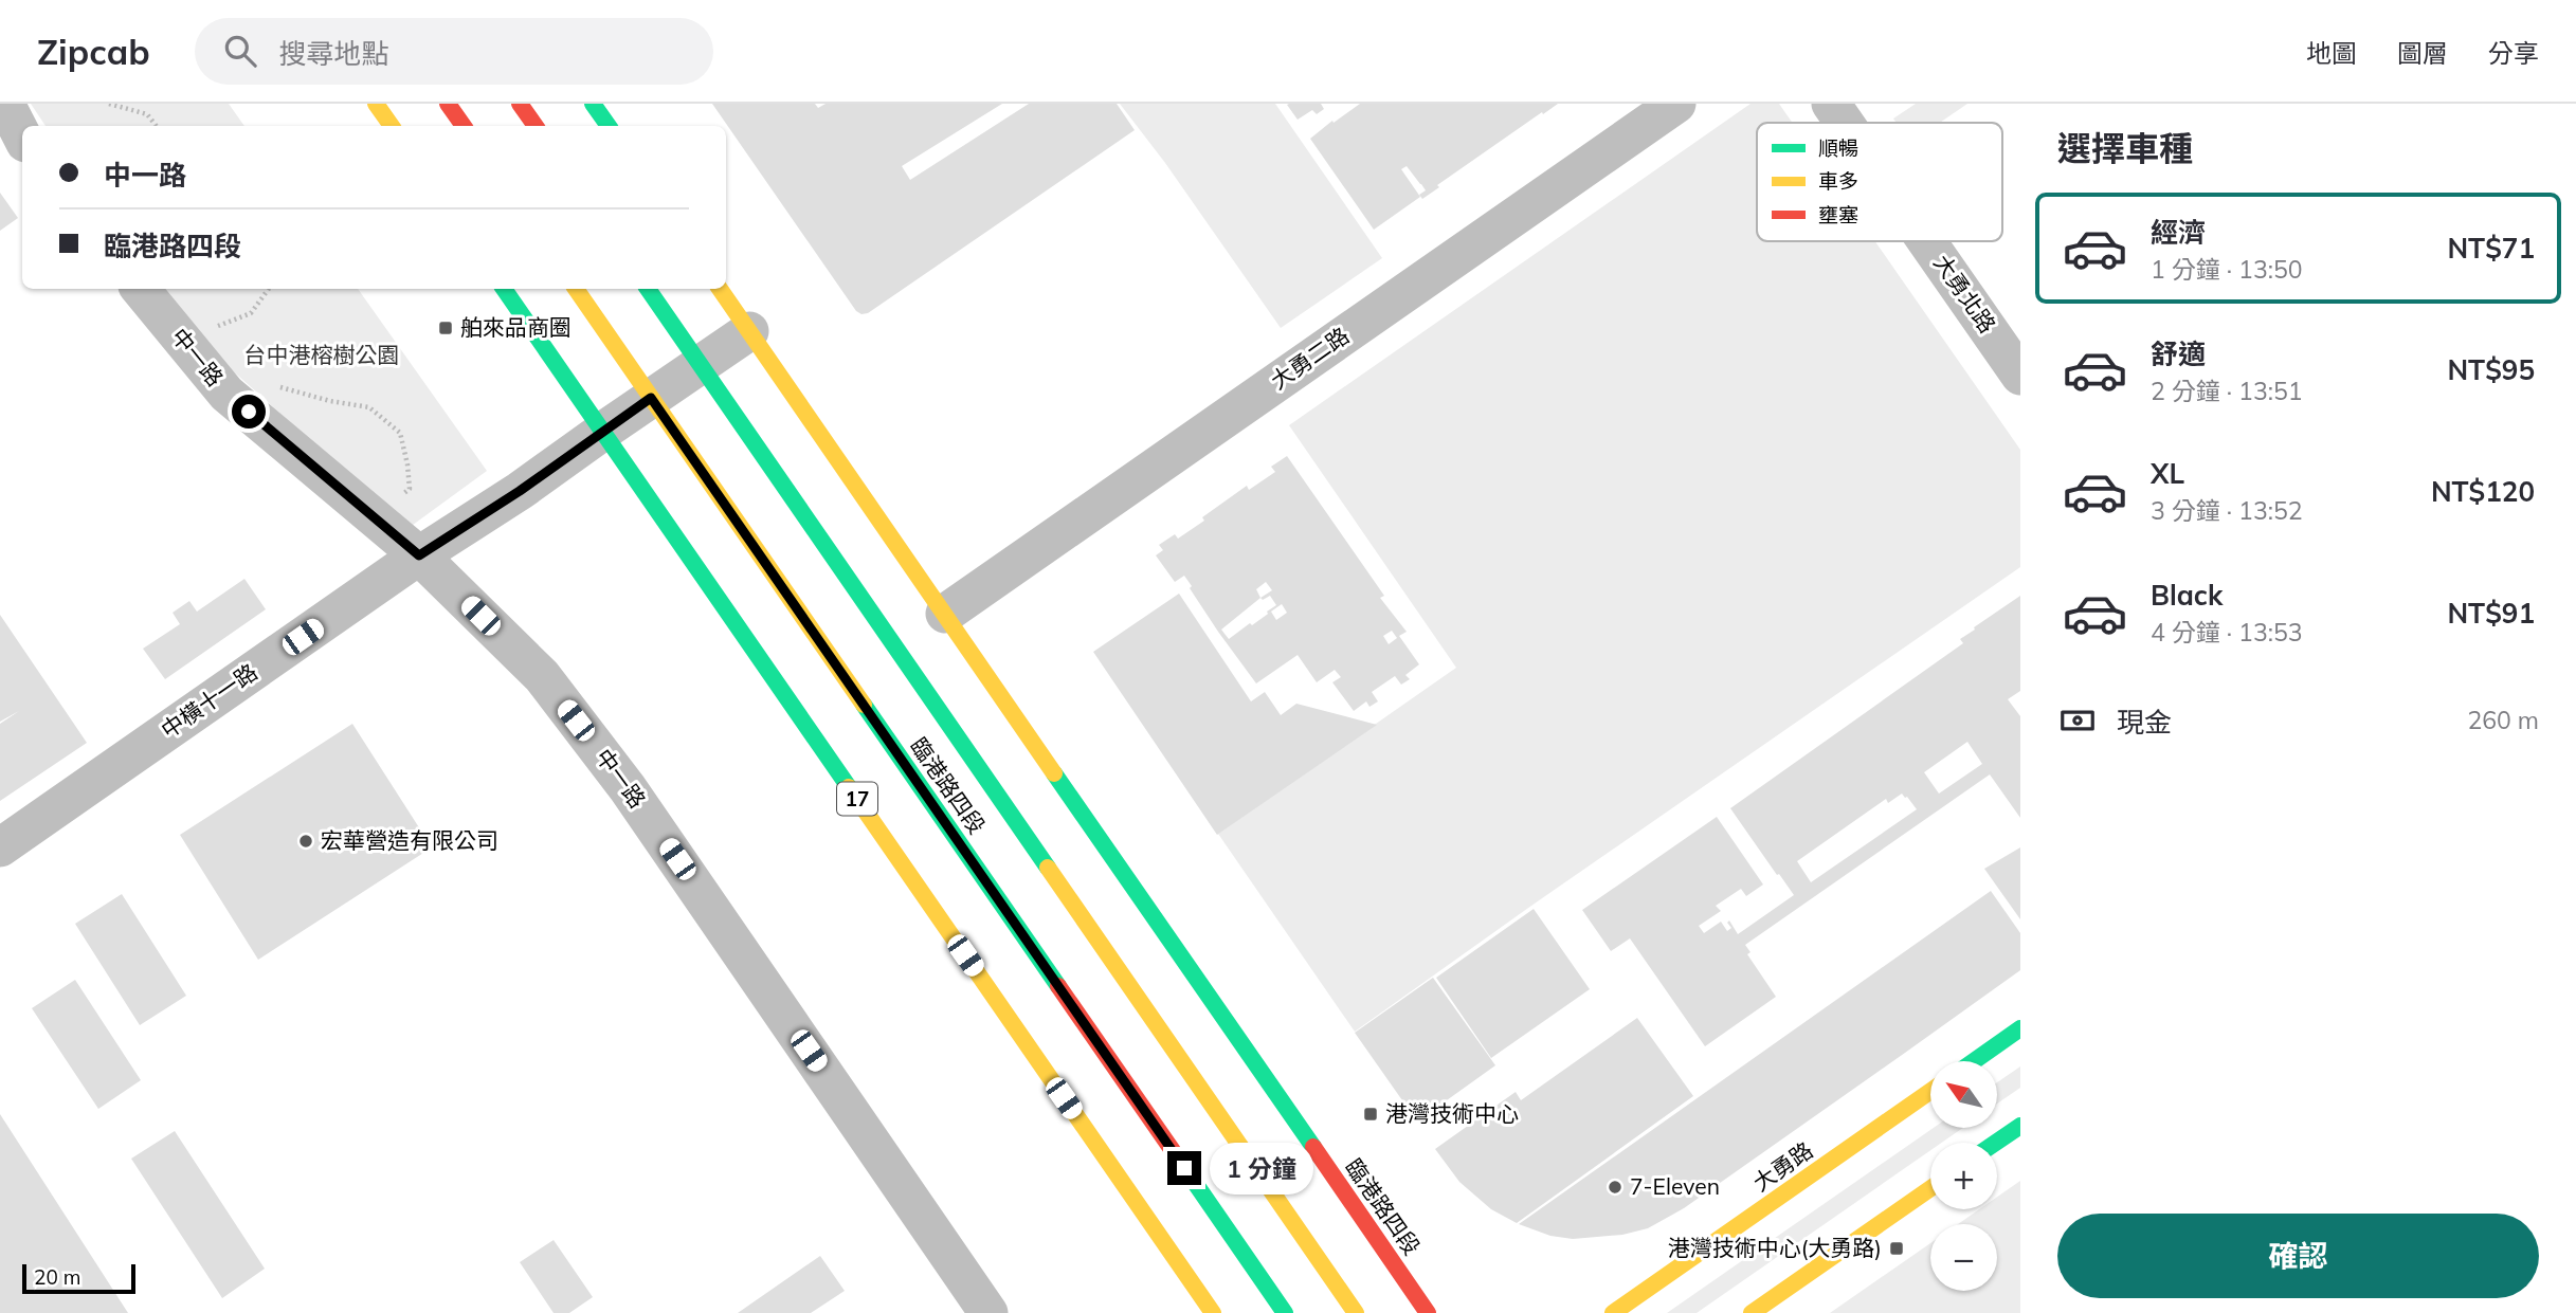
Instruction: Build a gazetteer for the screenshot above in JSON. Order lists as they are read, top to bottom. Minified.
{"streets":{"main road":["臨港路四段","17","大勇路"],"street":["大勇北路","中一路","大勇二路","中橫十一路"]},"crossings":[["中一路","中橫十一路"],["大勇二路","臨港路四段"],["中橫十一路","臨港路四段"],["中橫十一路","17"]],"parks":["台中港榕樹公園"],"places":{"transit":["舶來品商圈","港灣技術中心","港灣技術中心(大勇路)"],"other":["宏華營造有限公司","7-Eleven"]},"legend":["順暢","車多","壅塞"],"scale_bar":"20 m","north":"top left","page":{"header":"Zipcab","search":"搜尋地點","nav":["地圖","圖層","分享"],"heading":"選擇車種","banner":["中一路","臨港路四段"],"list":[{"name":"經濟","note":"1 分鐘 · 13:50","value":"NT$71"},{"name":"舒適","note":"2 分鐘 · 13:51","value":"NT$95"},{"name":"XL","note":"3 分鐘 · 13:52","value":"NT$120"},{"name":"Black","note":"4 分鐘 · 13:53","value":"NT$91"}],"pay":["現金","260 m"],"map_buttons":["+","−"],"bubble":"1 分鐘","buttons":"確認","scale":"20 m"}}
